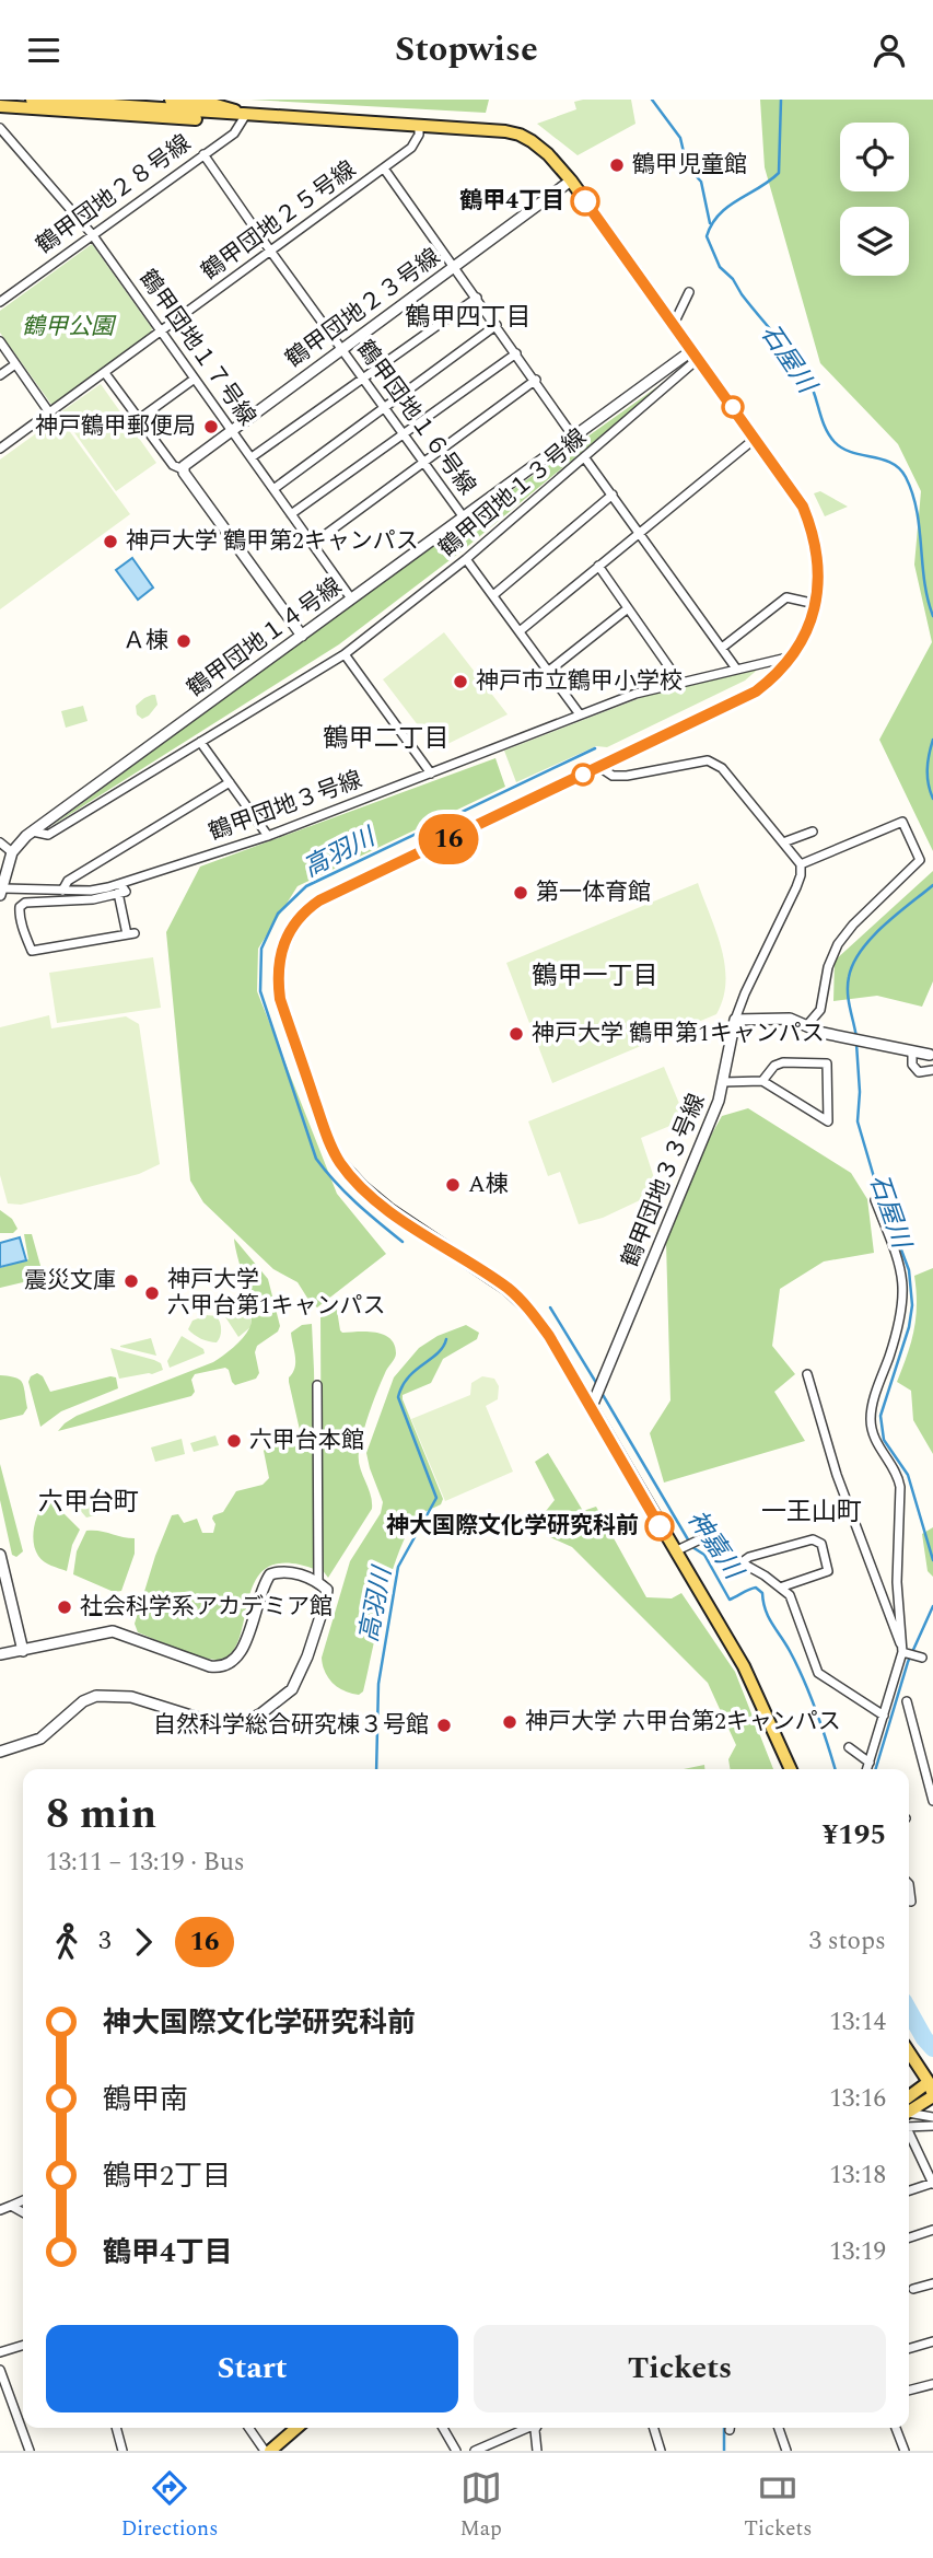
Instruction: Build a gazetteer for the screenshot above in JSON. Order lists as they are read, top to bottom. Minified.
{"streets":{"street":["鶴甲団地２８号線","鶴甲団地２５号線","鶴甲団地２３号線","鶴甲団地１７号線","鶴甲団地１６号線","鶴甲団地１３号線","鶴甲団地１４号線","鶴甲団地３号線","鶴甲団地３３号線"]},"crossings":[["鶴甲団地２８号線","鶴甲団地１７号線"],["鶴甲団地２８号線","鶴甲団地１６号線"],["鶴甲団地２５号線","鶴甲団地１７号線"],["鶴甲団地２５号線","鶴甲団地１６号線"],["鶴甲団地２３号線","鶴甲団地１７号線"],["鶴甲団地２３号線","鶴甲団地１６号線"],["鶴甲団地１７号線","鶴甲団地１４号線"],["鶴甲団地１６号線","鶴甲団地１４号線"],["鶴甲団地１３号線","鶴甲団地１４号線"]],"districts":["鶴甲四丁目","鶴甲二丁目","鶴甲一丁目","六甲台町","一王山町"],"water":["石屋川","高羽川","神嘉川"],"parks":["鶴甲公園"],"places":["鶴甲児童館","鶴甲4丁目","神戸鶴甲郵便局","神戸大学 鶴甲第2キャンパス","Ａ棟","神戸市立鶴甲小学校","第一体育館","神戸大学 鶴甲第1キャンパス","A棟","震災文庫","神戸大学 六甲台第1キャンパス","六甲台本館","神大国際文化学研究科前","社会科学系アカデミア館","神戸大学 六甲台第2キャンパス","自然科学総合研究棟３号館"],"lines":["bus line 16"],"page":{"header":"Stopwise","on_map":"16","heading":["8 min","13:11 – 13:19 · Bus","¥195"],"legs":["3","16","3 stops"],"list":[{"name":"神大国際文化学研究科前","value":"13:14"},{"name":"鶴甲南","value":"13:16"},{"name":"鶴甲2丁目","value":"13:18"},{"name":"鶴甲4丁目","value":"13:19"}],"buttons":["Start","Tickets"],"tabs":["Directions","Map","Tickets"]}}
